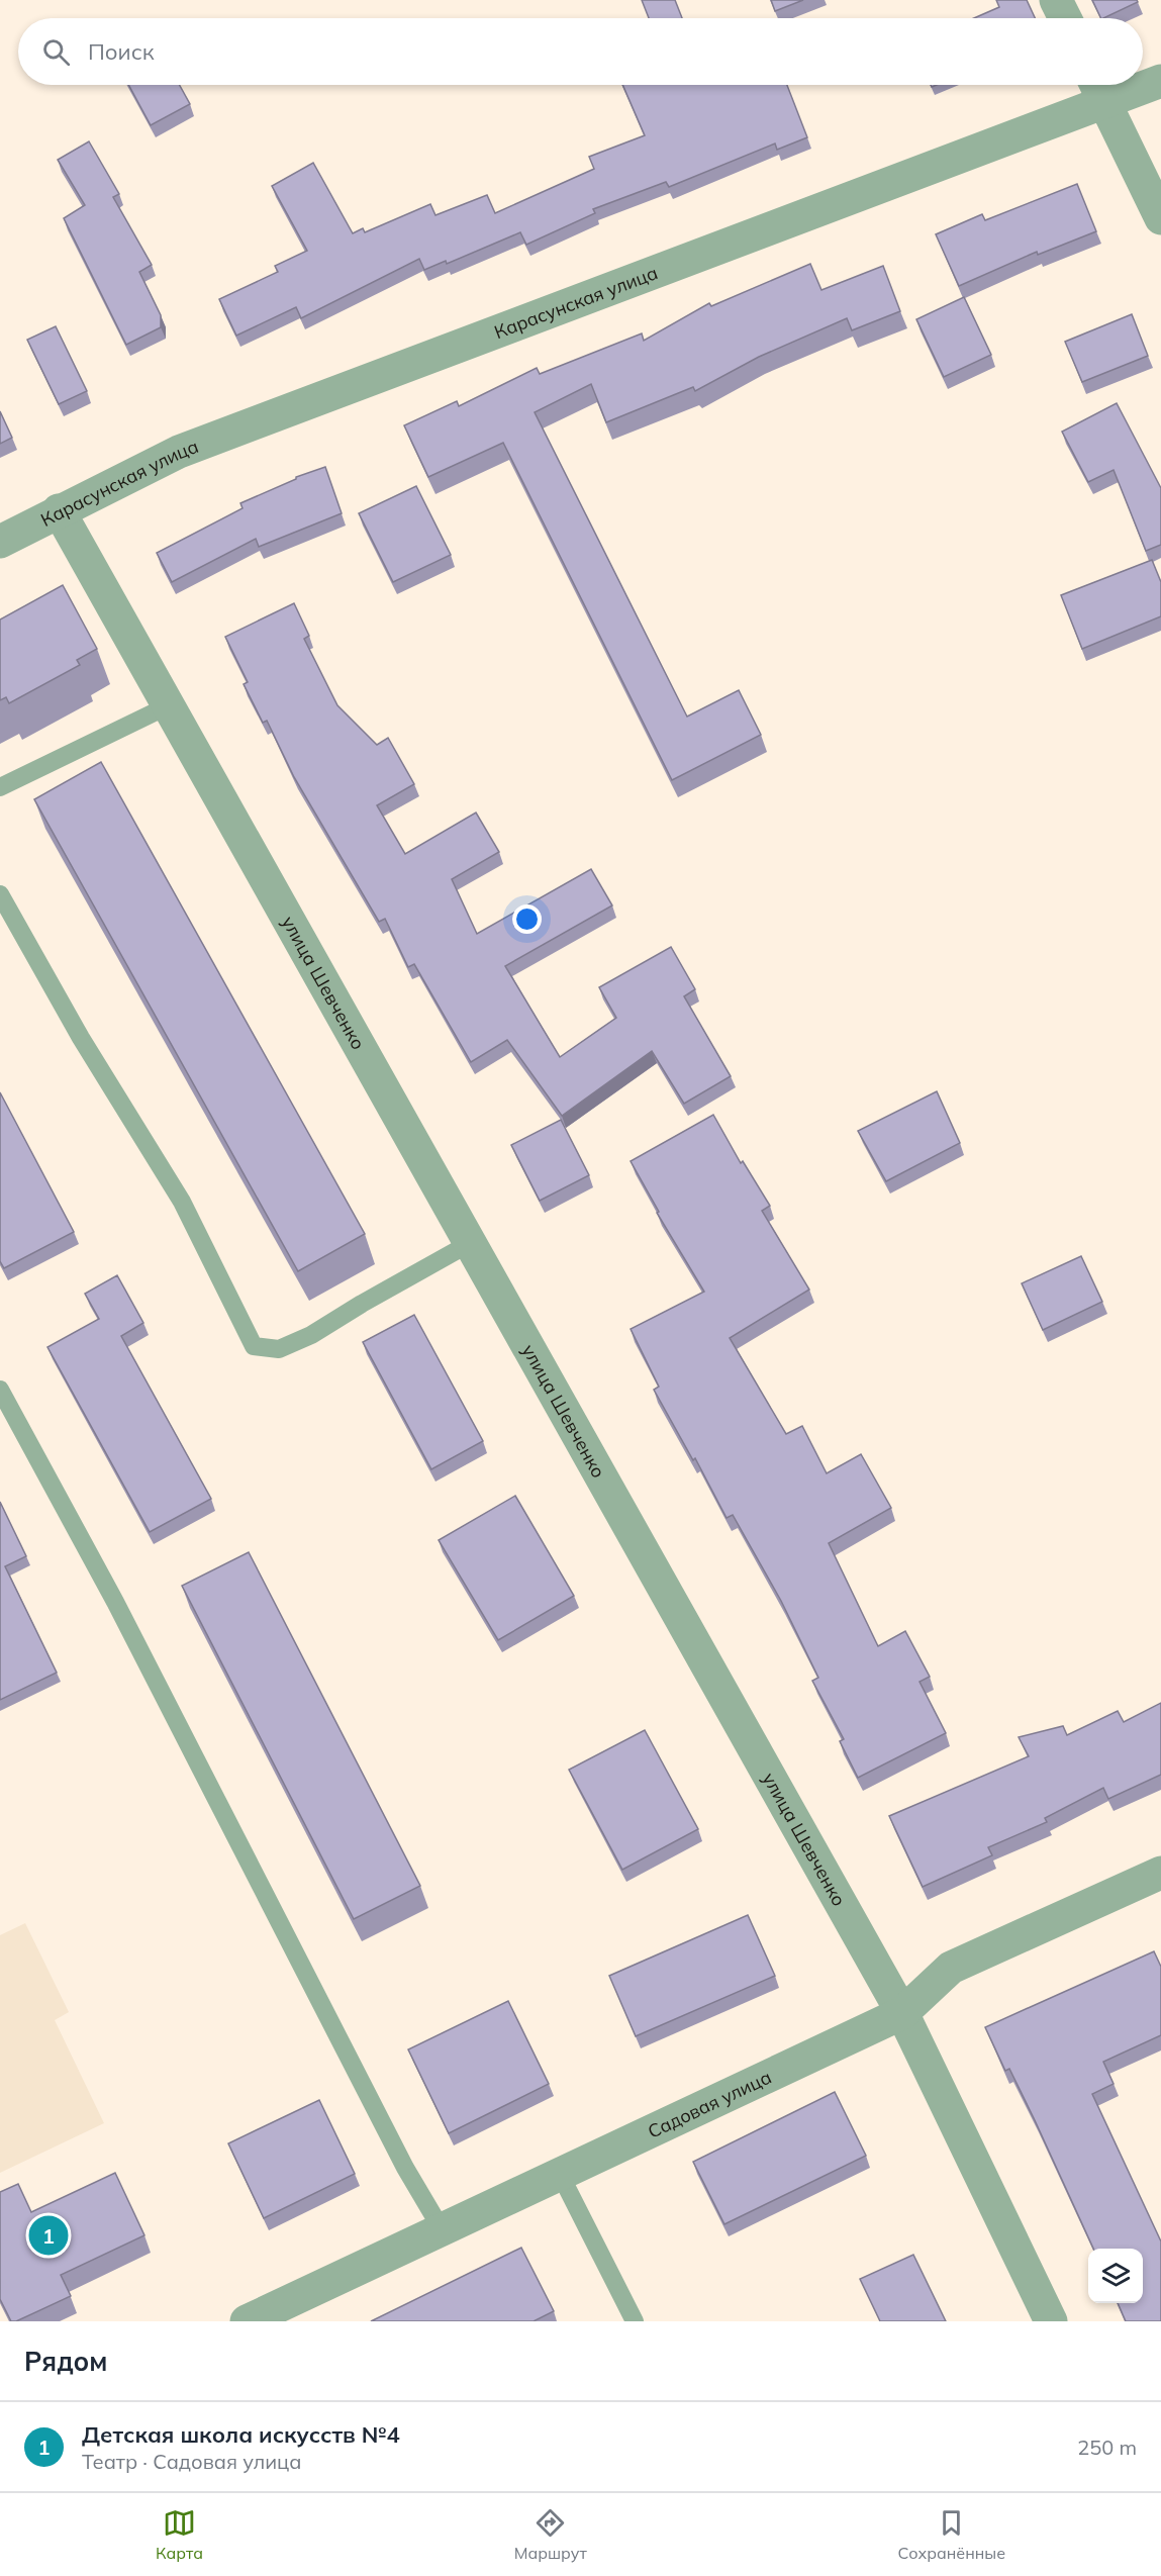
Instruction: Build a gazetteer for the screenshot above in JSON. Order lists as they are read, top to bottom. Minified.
{"streets":{"street":["Карасунская улица","улица Шевченко","Садовая улица"]},"crossings":[["Карасунская улица","улица Шевченко"],["улица Шевченко","Садовая улица"]],"page":{"search":"Поиск","pins":"1","heading":"Рядом","list":[{"mark":"1","name":"Детская школа искусств №4","note":"Театр · Садовая улица","value":"250 m"}],"nav":["Карта","Маршрут","Сохранённые"]}}
